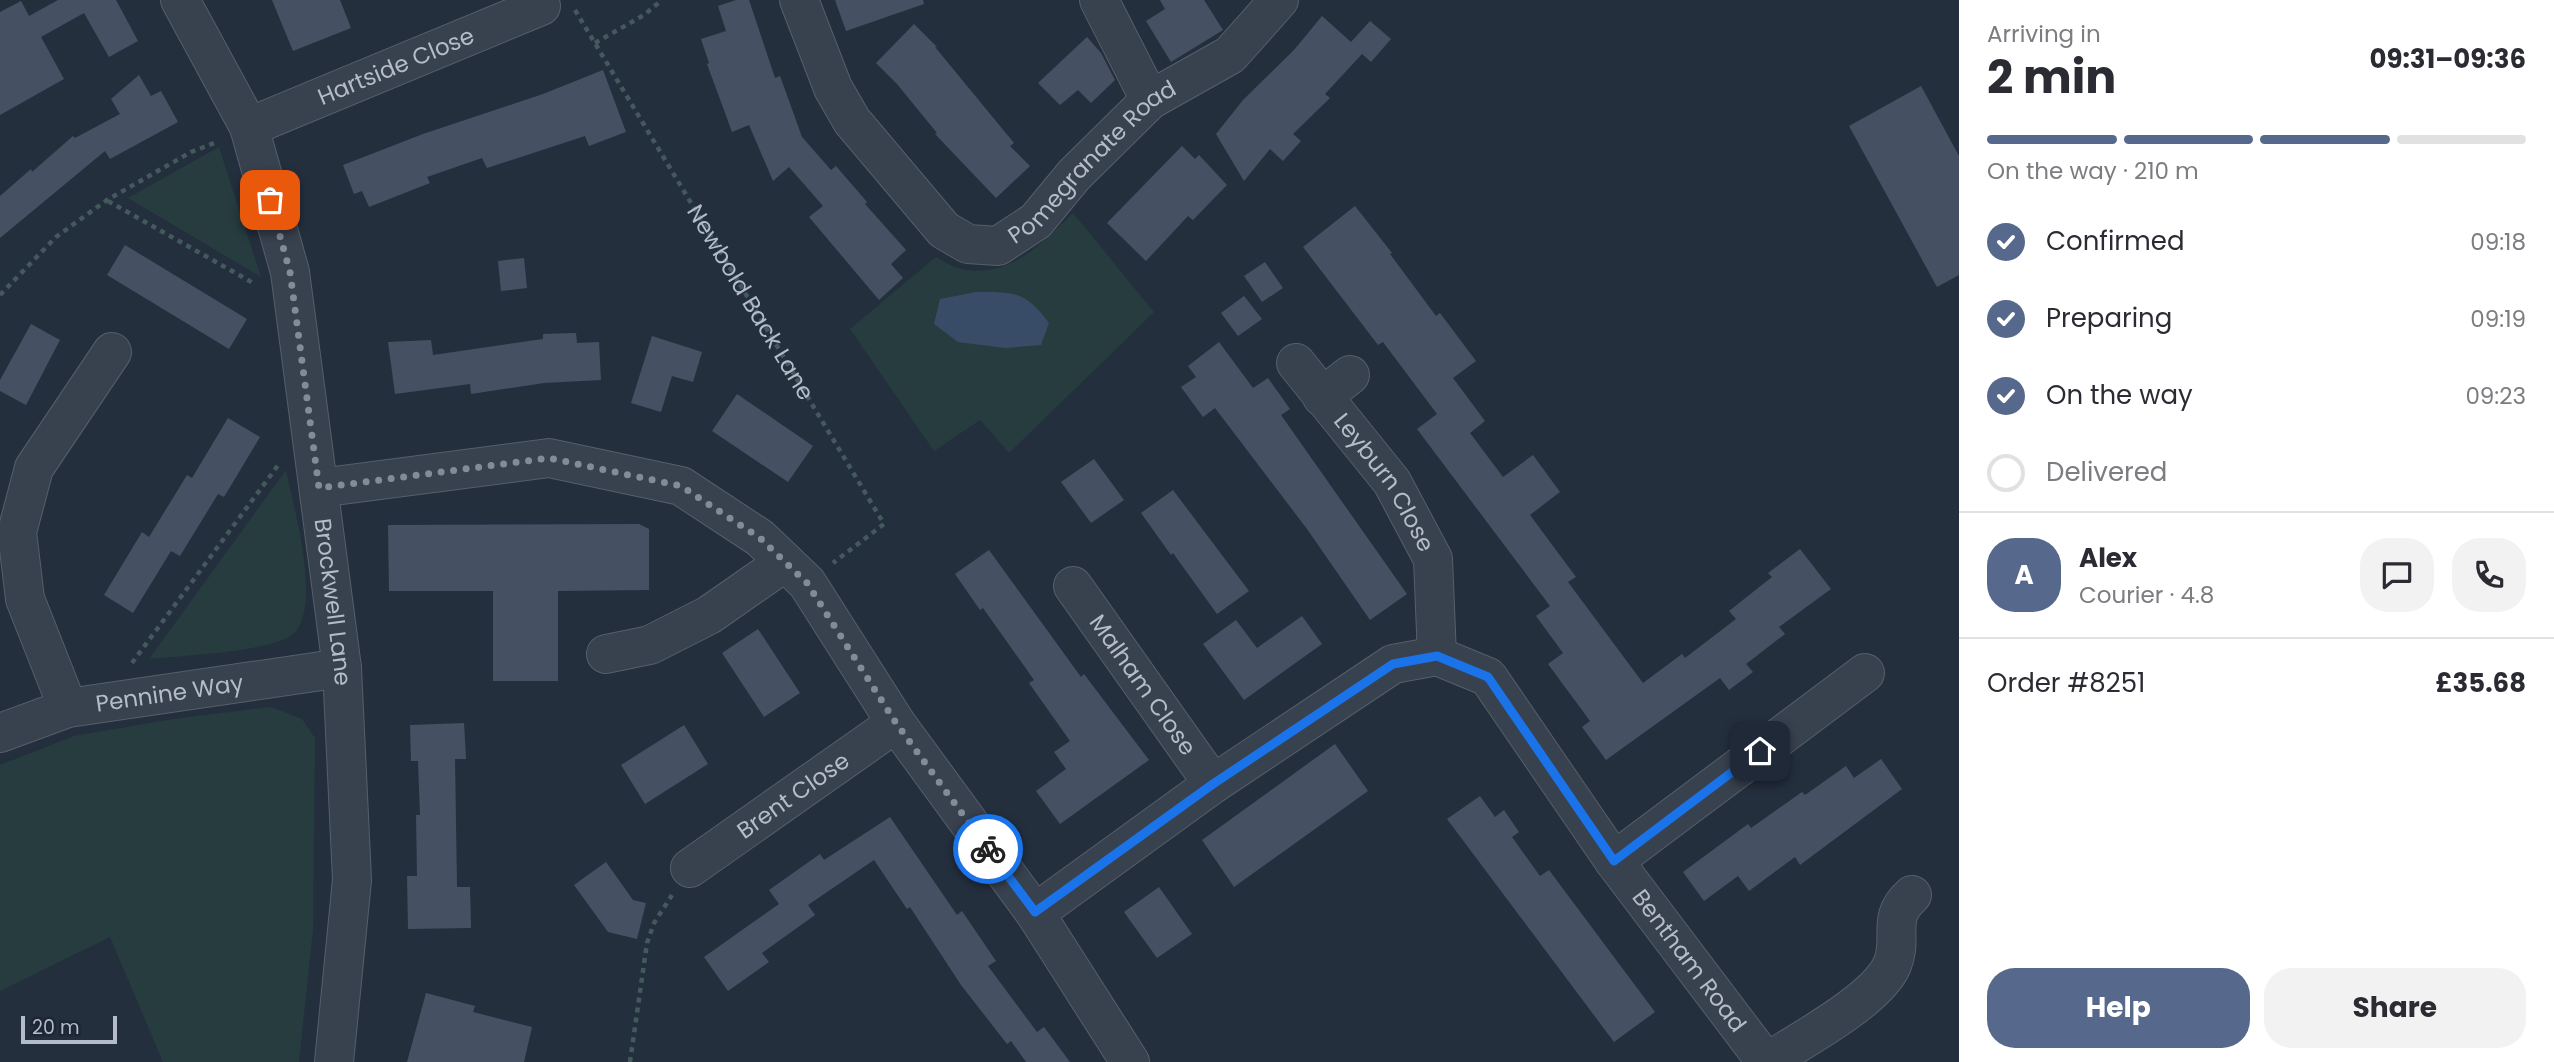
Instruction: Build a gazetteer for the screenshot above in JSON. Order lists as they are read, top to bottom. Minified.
{"streets":{"street":["Hartside Close","Pomegranate Road","Leyburn Close","Brockwell Lane","Malham Close","Pennine Way","Brent Close","Bentham Road"],"path":["Newbold Back Lane"]},"crossings":[["Hartside Close","Newbold Back Lane"],["Hartside Close","Brockwell Lane"],["Leyburn Close","Bentham Road"],["Brockwell Lane","Pennine Way"]],"scale_bar":"20 m","page":{"heading":["2 min","Arriving in","09:31–09:36"],"panel":["Alex","Courier · 4.8","Order #8251","£35.68"],"bar":"On the way · 210 m","list":[["Confirmed","09:18"],["Preparing","09:19"],["On the way","09:23"],"Delivered"],"round":"A","buttons":["Help","Share"],"scale":"20 m"}}
